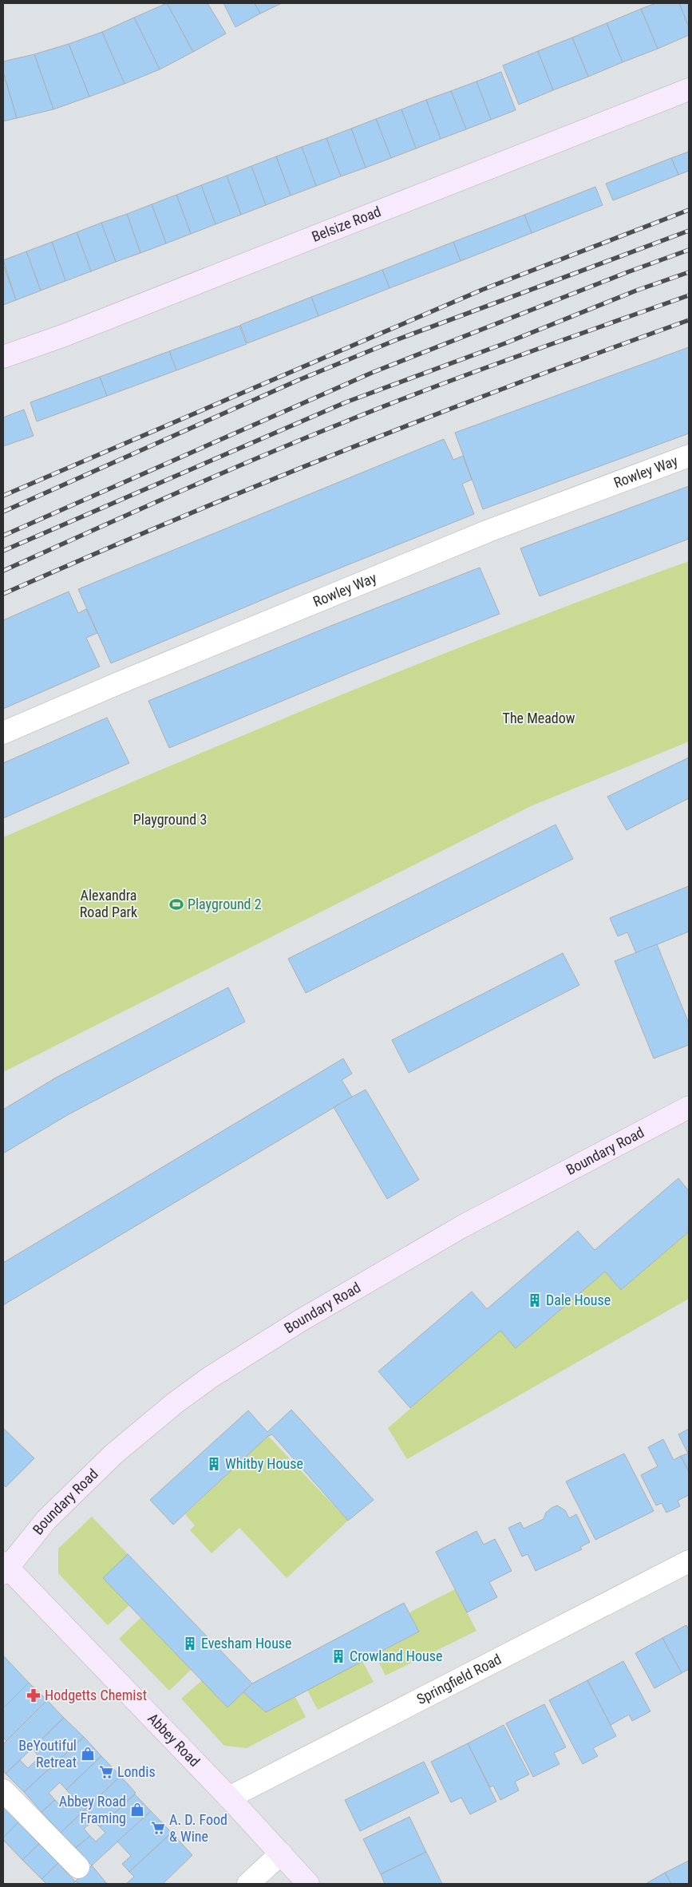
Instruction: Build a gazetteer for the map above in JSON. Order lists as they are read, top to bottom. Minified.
{"streets":{"main road":["Belsize Road","Boundary Road","Abbey Road"],"street":["Rowley Way","Springfield Road"]},"crossings":[["Boundary Road","Abbey Road"],["Springfield Road","Abbey Road"]],"parks":["The Meadow","Playground 3","Alexandra Road Park"],"places":{"sports":["Playground 2"],"building":["Dale House","Whitby House","Evesham House","Crowland House"],"pharmacy":["Hodgetts Chemist"],"shop":["BeYoutiful Retreat","Abbey Road Framing"],"supermarket":["Londis","A. D. Food & Wine"]}}
